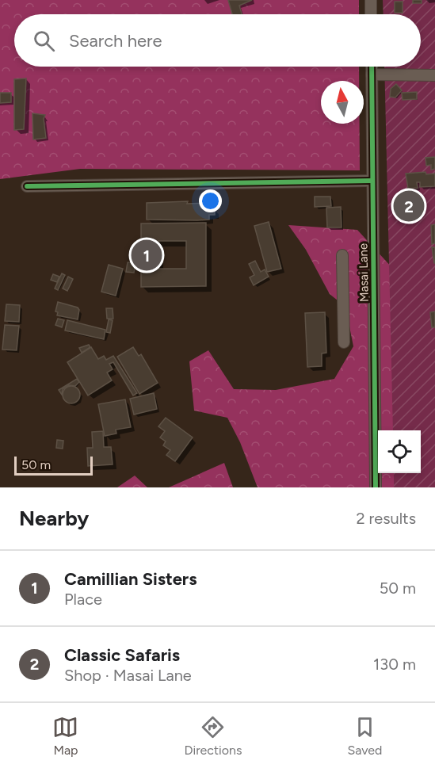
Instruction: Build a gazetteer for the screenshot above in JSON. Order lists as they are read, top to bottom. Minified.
{"streets":{"street":["Masai Lane"]},"scale_bar":"50 m","north":"top","page":{"search":"Search here","pins":["2","1"],"scale":"50 m","heading":["Nearby","2 results"],"list":[{"mark":"1","name":"Camillian Sisters","note":"Place","value":"50 m"},{"mark":"2","name":"Classic Safaris","note":"Shop · Masai Lane","value":"130 m"}],"nav":["Map","Directions","Saved"]}}
